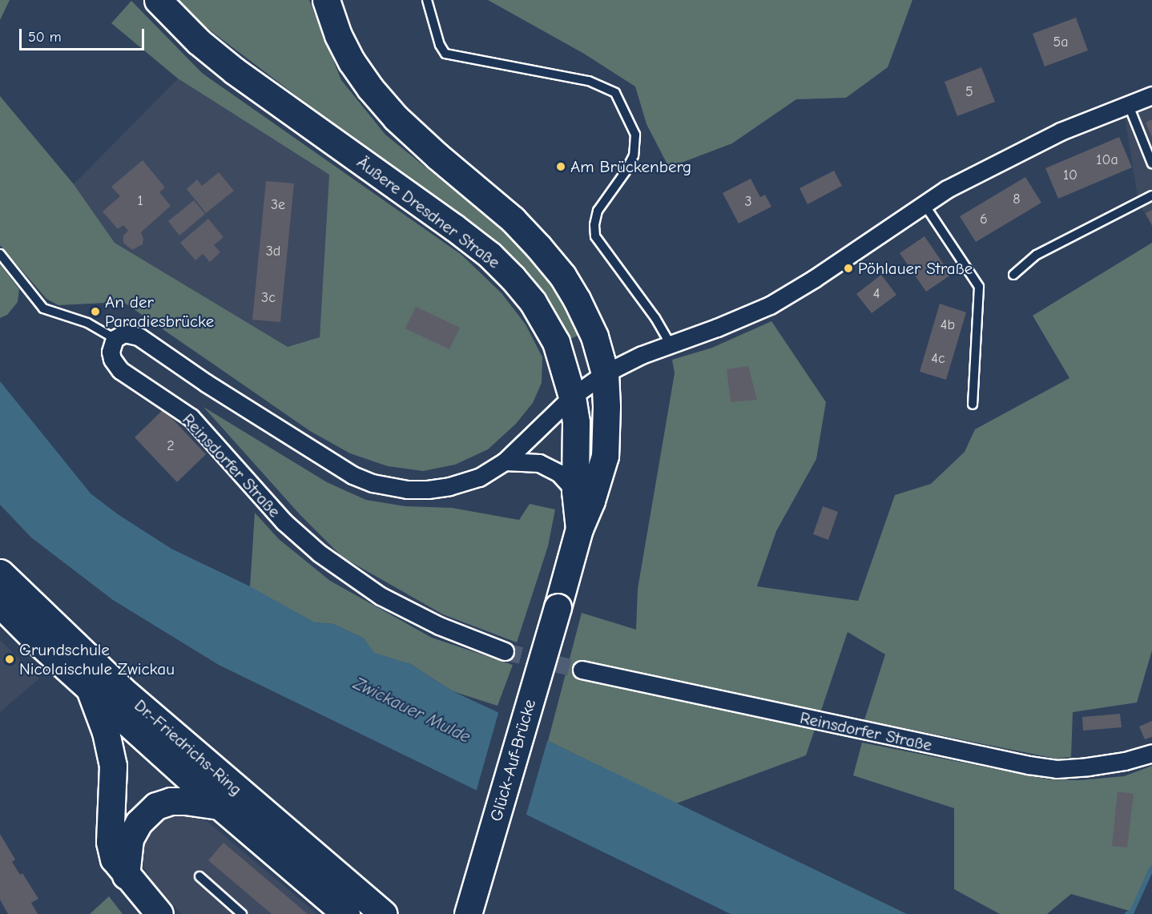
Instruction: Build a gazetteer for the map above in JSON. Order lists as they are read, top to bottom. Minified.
{"streets":{"main road":["Äußere Dresdner Straße","Dr.-Friedrichs-Ring","Glück-Auf-Brücke"],"street":["Reinsdorfer Straße"]},"crossings":[["Äußere Dresdner Straße","Glück-Auf-Brücke"]],"water":["Zwickauer Mulde"],"places":["Am Brückenberg","Pöhlauer Straße","An der Paradiesbrücke","Grundschule Nicolaischule Zwickau"],"house_numbers":["5a","5","10a","10","8","1","3","3e","6","3d","4","3c","4b","4c","2"],"scale_bar":"50 m"}
